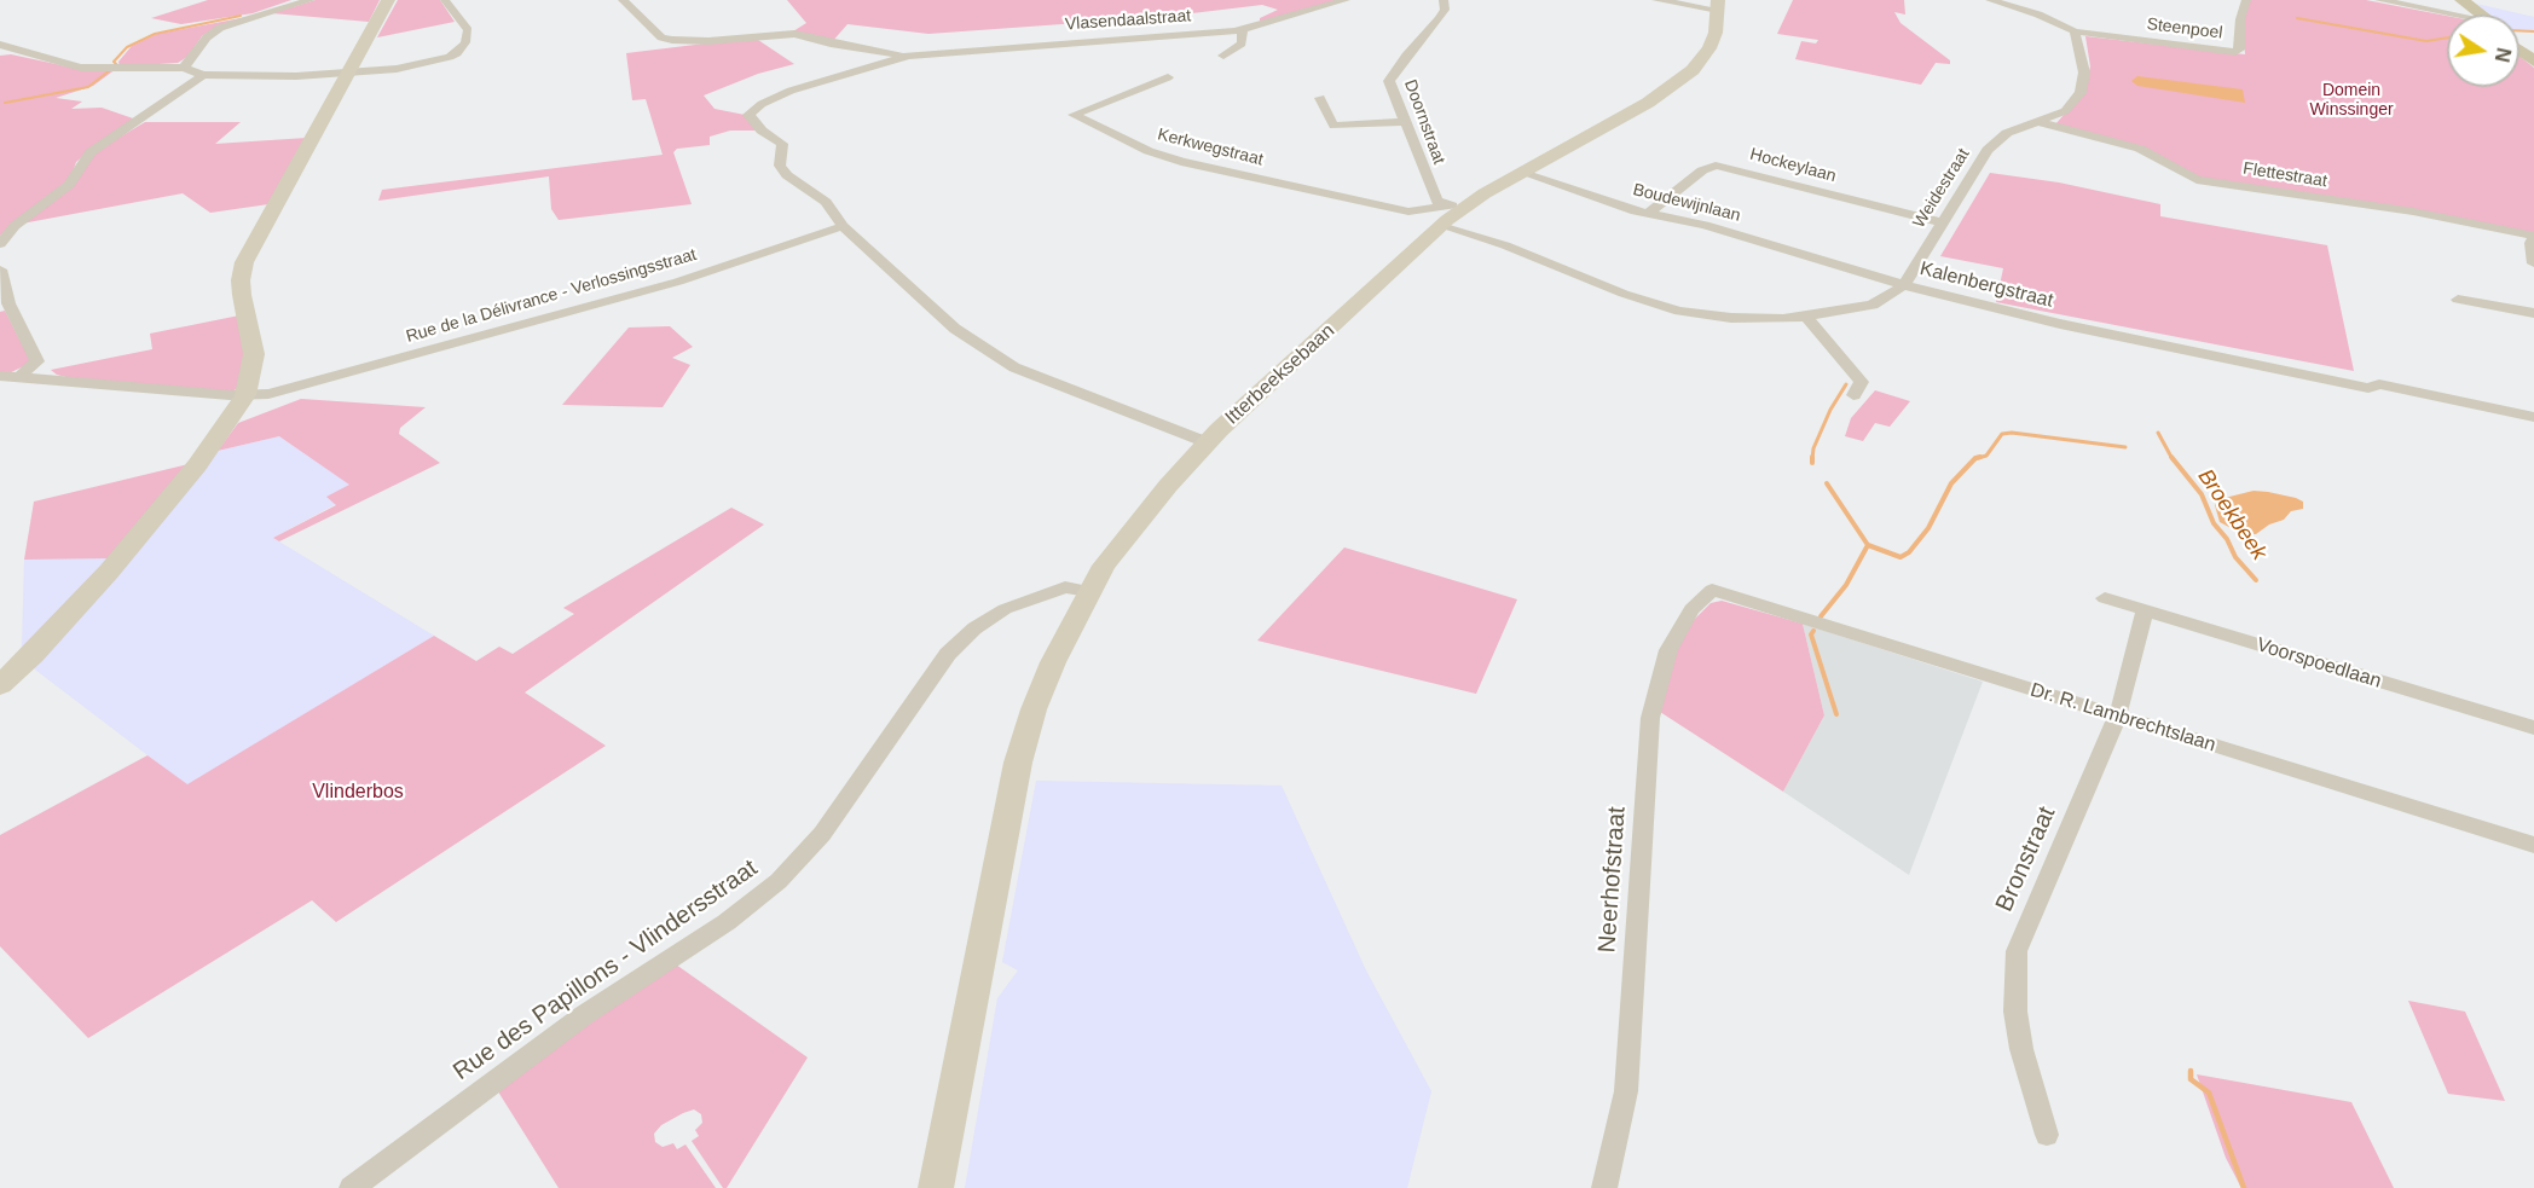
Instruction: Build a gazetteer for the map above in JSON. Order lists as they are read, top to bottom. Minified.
{"streets":{"main road":["Itterbeeksebaan"],"street":["Vlasendaalstraat","Steenpoel","Doornstraat","Kerkwegstraat","Hockeylaan","Flettestraat","Weidestraat","Boudewijnlaan","Kalenbergstraat","Rue de la Délivrance - Verlossingsstraat","Voorspoedlaan","Dr. R. Lambrechtslaan","Bronstraat","Neerhofstraat","Rue des Papillons - Vlindersstraat"]},"crossings":[["Steenpoel","Weidestraat"],["Doornstraat","Kerkwegstraat"],["Doornstraat","Itterbeeksebaan"],["Kerkwegstraat","Itterbeeksebaan"],["Hockeylaan","Weidestraat"],["Hockeylaan","Boudewijnlaan"],["Flettestraat","Weidestraat"],["Weidestraat","Boudewijnlaan"],["Weidestraat","Kalenbergstraat"],["Boudewijnlaan","Kalenbergstraat"],["Boudewijnlaan","Itterbeeksebaan"],["Kalenbergstraat","Itterbeeksebaan"],["Itterbeeksebaan","Rue des Papillons - Vlindersstraat"],["Voorspoedlaan","Bronstraat"],["Dr. R. Lambrechtslaan","Bronstraat"],["Dr. R. Lambrechtslaan","Neerhofstraat"]],"water":["Broekbeek"],"parks":["Domein Winssinger","Vlinderbos"],"north":"right"}
